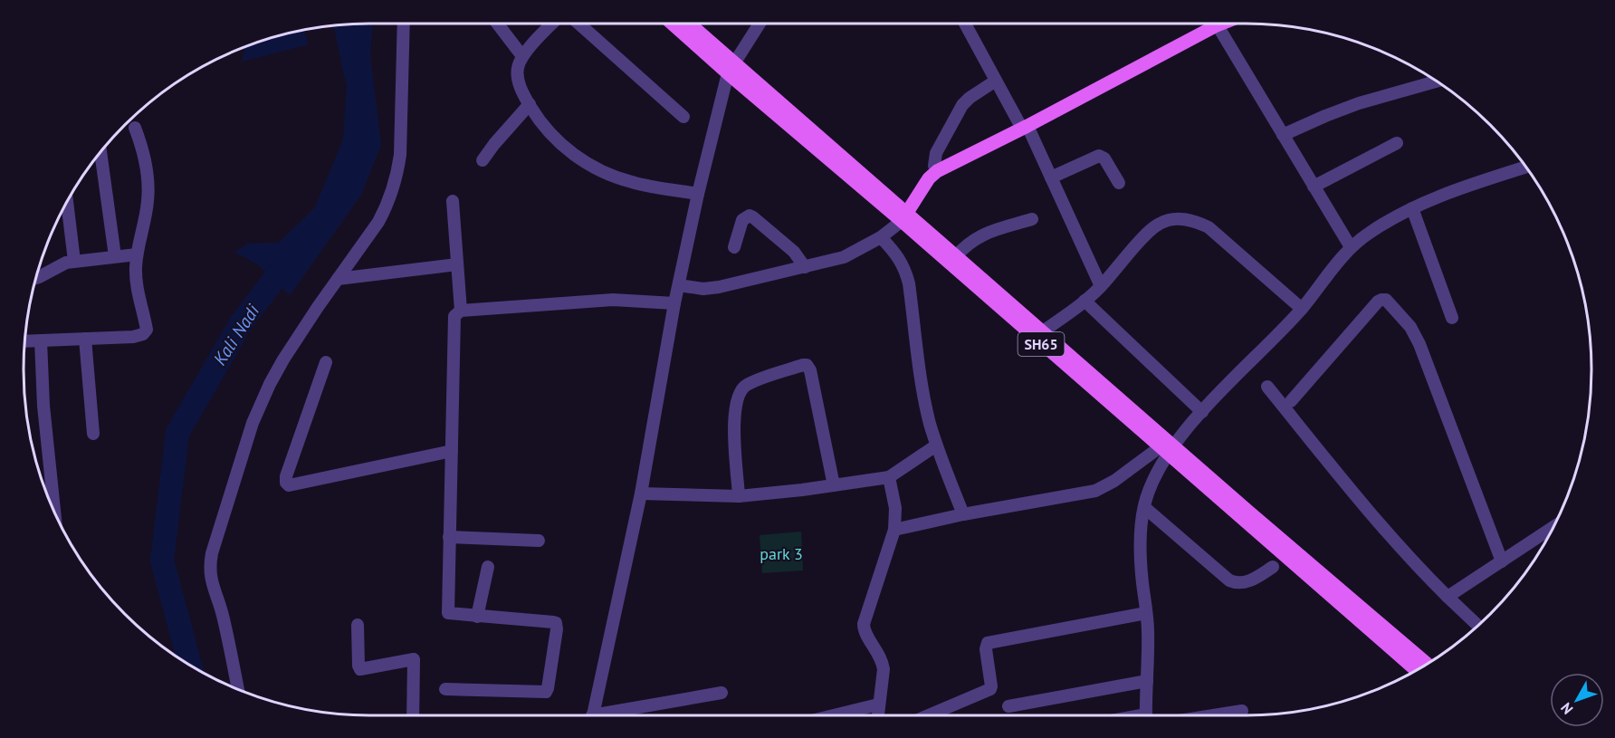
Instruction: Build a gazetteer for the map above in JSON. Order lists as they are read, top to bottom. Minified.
{"streets":{"main road":["SH65"]},"water":["Kali Nadi"],"parks":["park 3"],"north":"bottom left"}
